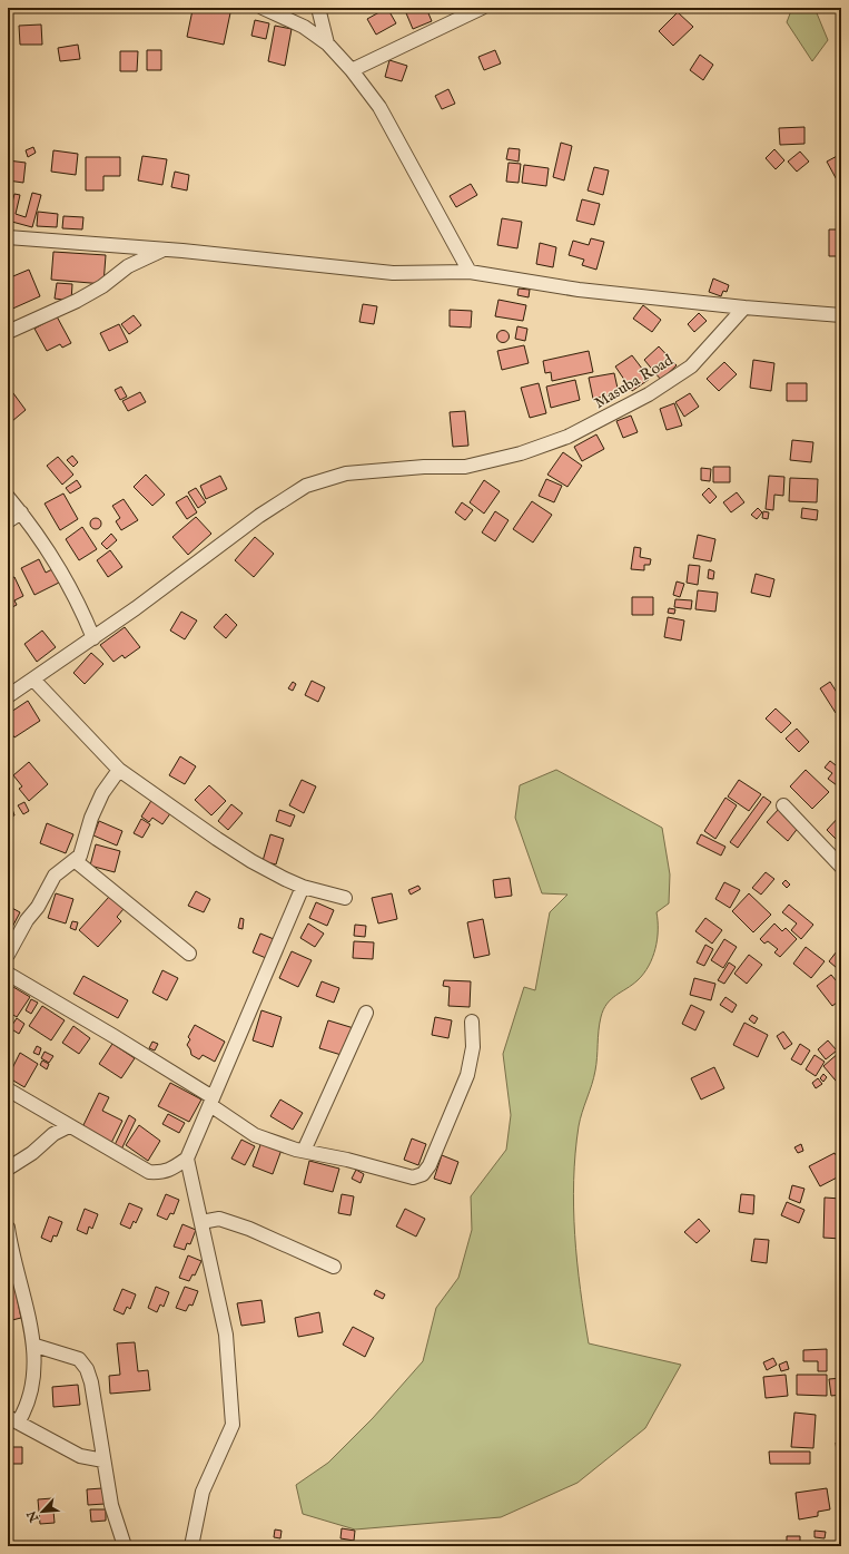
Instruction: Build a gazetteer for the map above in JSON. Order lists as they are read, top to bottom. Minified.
{"streets":{"street":["Masuba Road"]},"north":"bottom left"}
